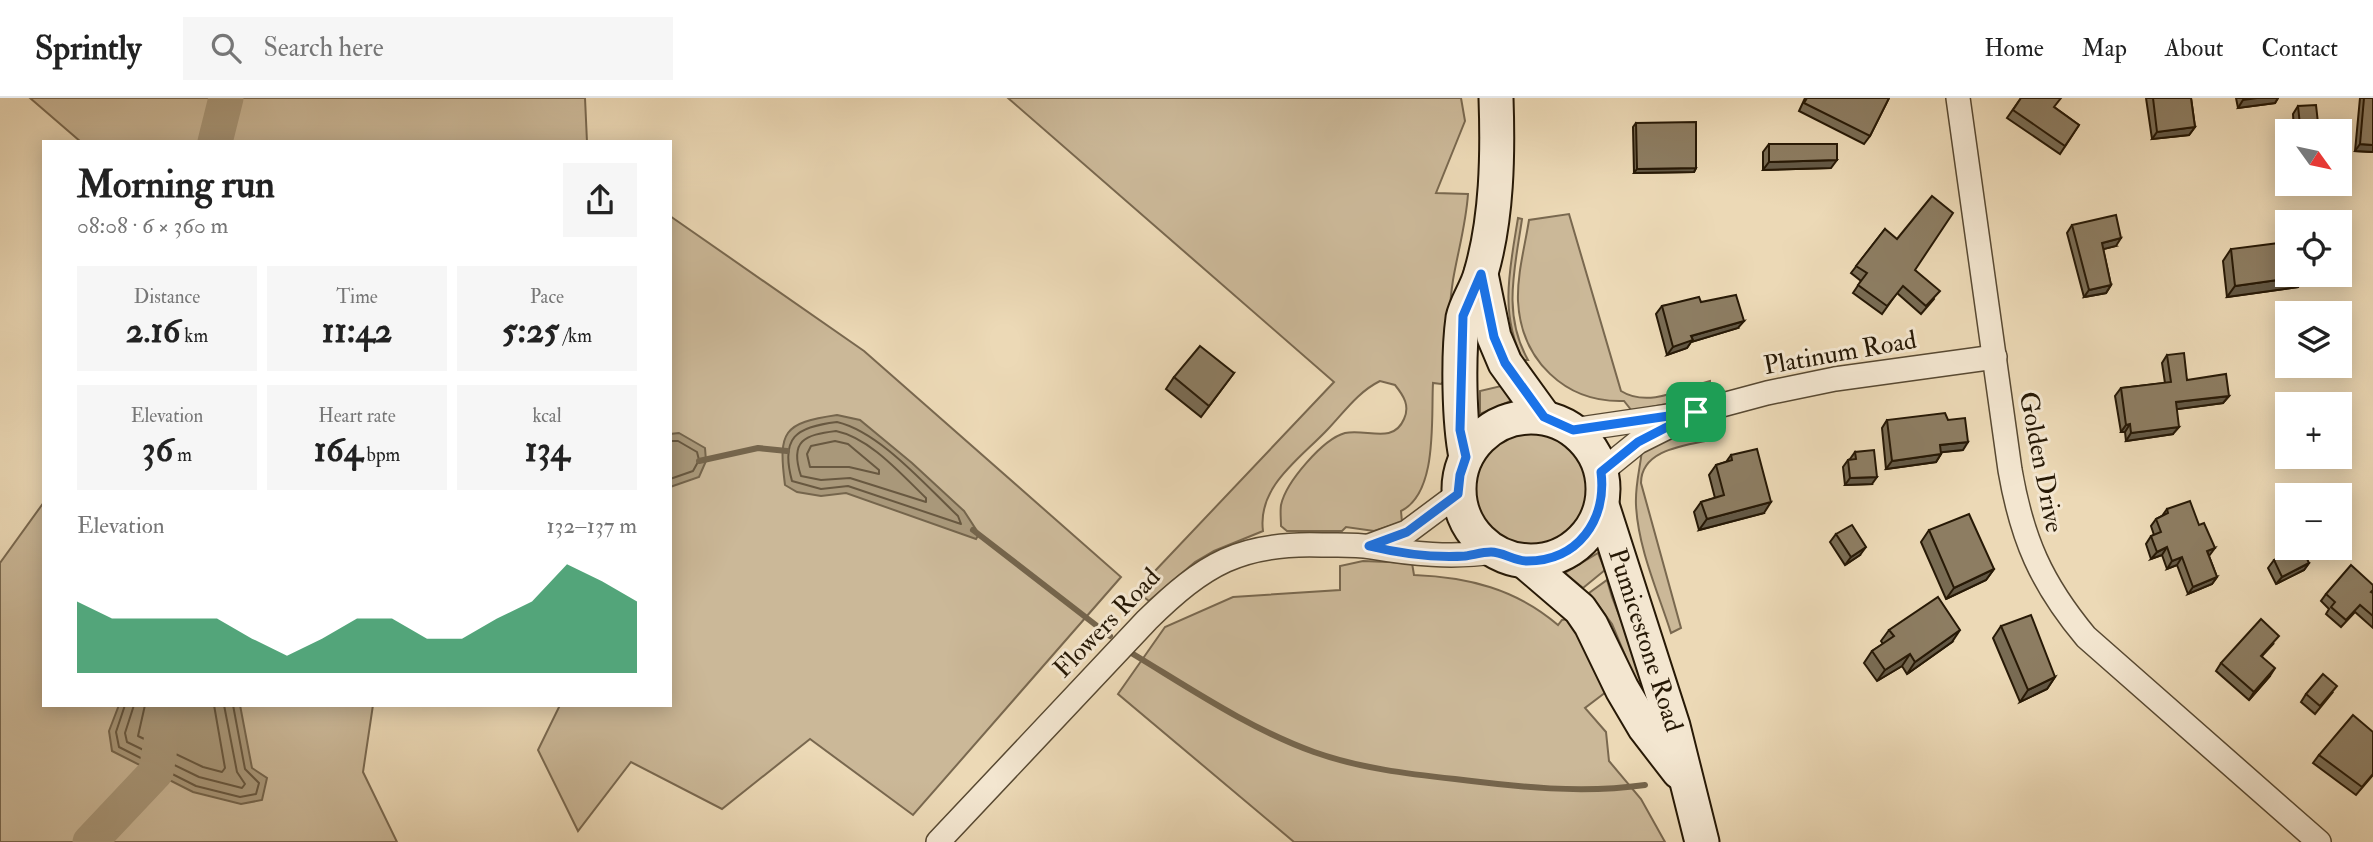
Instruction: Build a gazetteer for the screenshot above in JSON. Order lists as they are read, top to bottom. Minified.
{"streets":{"main road":["Pumicestone Road"],"street":["Platinum Road","Golden Drive","Flowers Road"]},"crossings":[["Platinum Road","Golden Drive"],["Platinum Road","Flowers Road"],["Platinum Road","Pumicestone Road"],["Flowers Road","Pumicestone Road"]],"north":"bottom right","page":{"header":"Sprintly","search":"Search here","nav":["Home","Map","About","Contact"],"map_buttons":["+","−"],"heading":["Morning run","08:08 · 6 × 360 m"],"stats":[["Distance","2.16 km"],["Time","11:42"],["Pace","5:25 /km"],["Elevation","36 m"],["Heart rate","164 bpm"],["kcal","134"]],"chart":["Elevation","132–137 m"]}}
